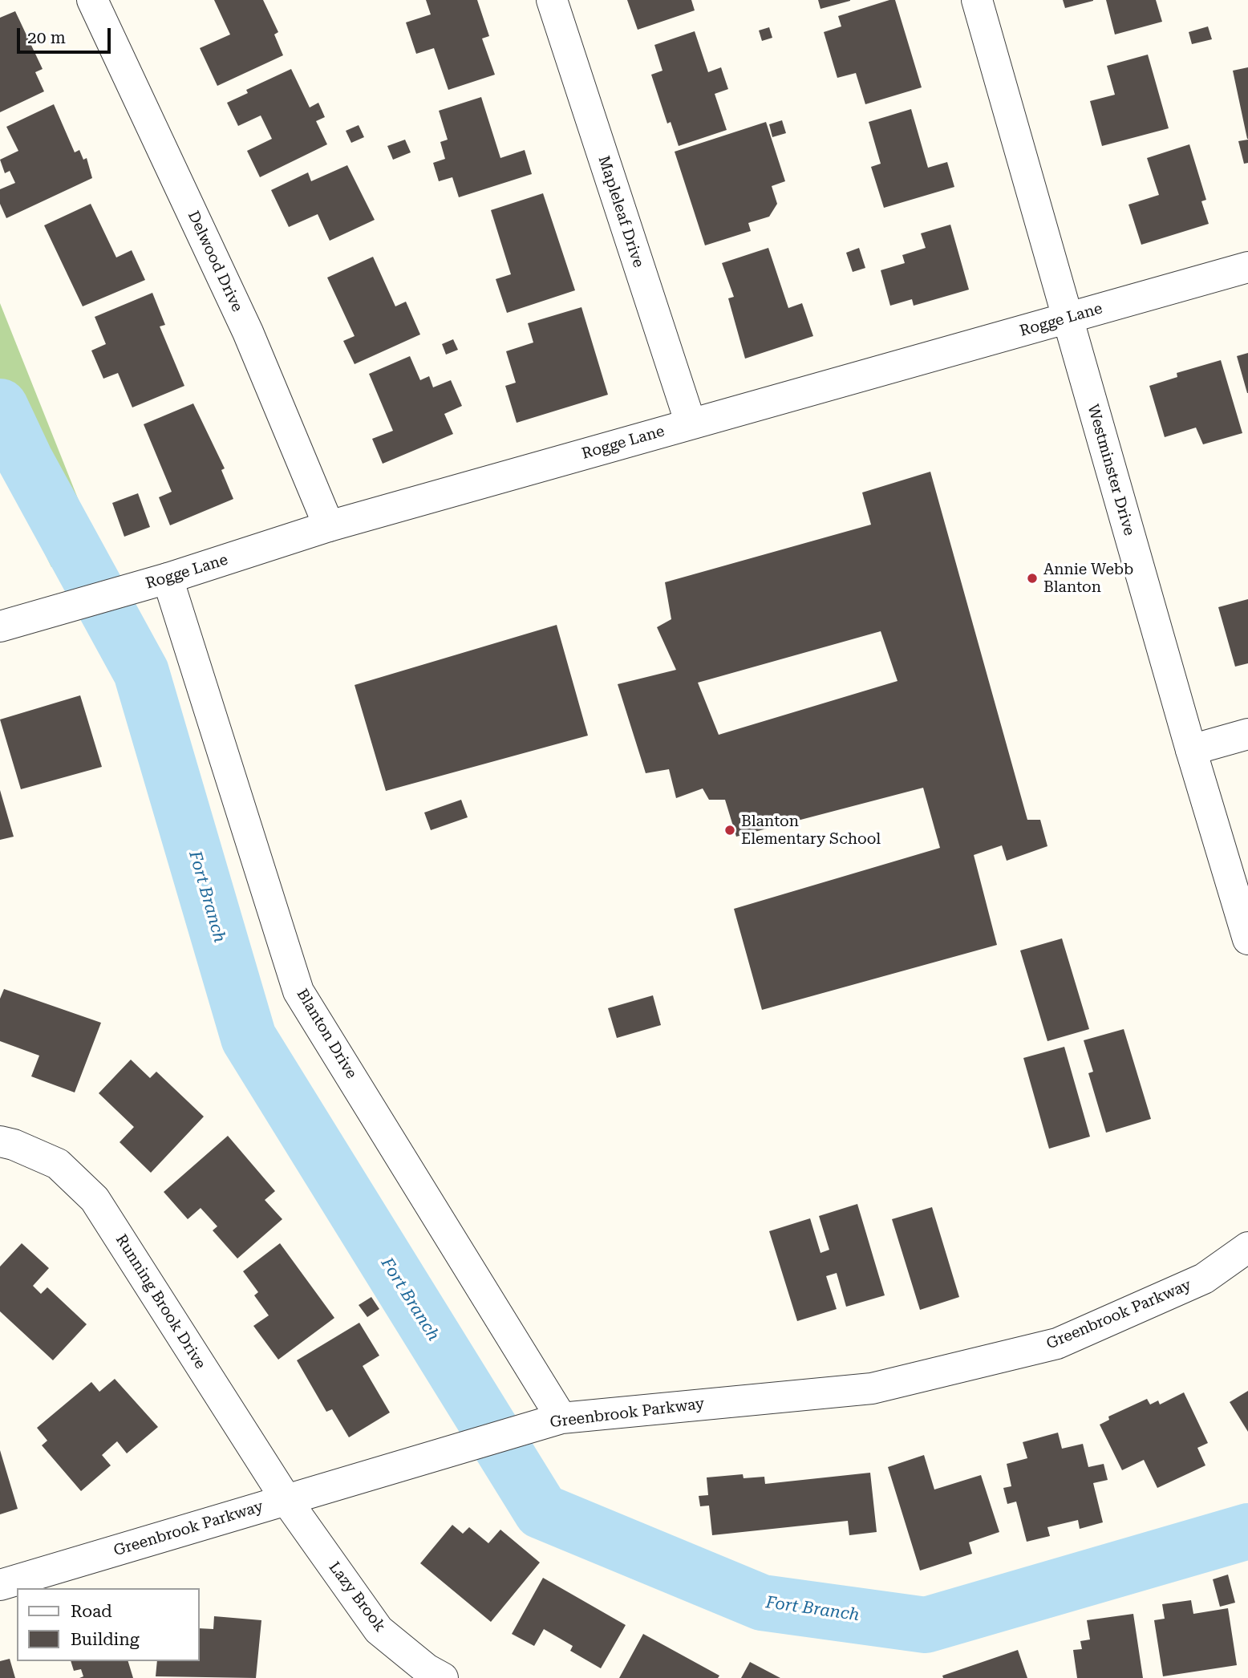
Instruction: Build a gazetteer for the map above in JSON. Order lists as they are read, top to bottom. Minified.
{"streets":{"street":["Mapleleaf Drive","Delwood Drive","Rogge Lane","Westminster Drive","Blanton Drive","Running Brook Drive","Greenbrook Parkway","Lazy Brook"]},"crossings":[["Mapleleaf Drive","Rogge Lane"],["Delwood Drive","Rogge Lane"],["Rogge Lane","Westminster Drive"],["Rogge Lane","Blanton Drive"],["Blanton Drive","Greenbrook Parkway"],["Running Brook Drive","Greenbrook Parkway"],["Running Brook Drive","Lazy Brook"],["Greenbrook Parkway","Lazy Brook"]],"water":["Fort Branch"],"places":["Annie Webb Blanton","Blanton Elementary School"],"legend":["Road","Building"],"scale_bar":"20 m"}
